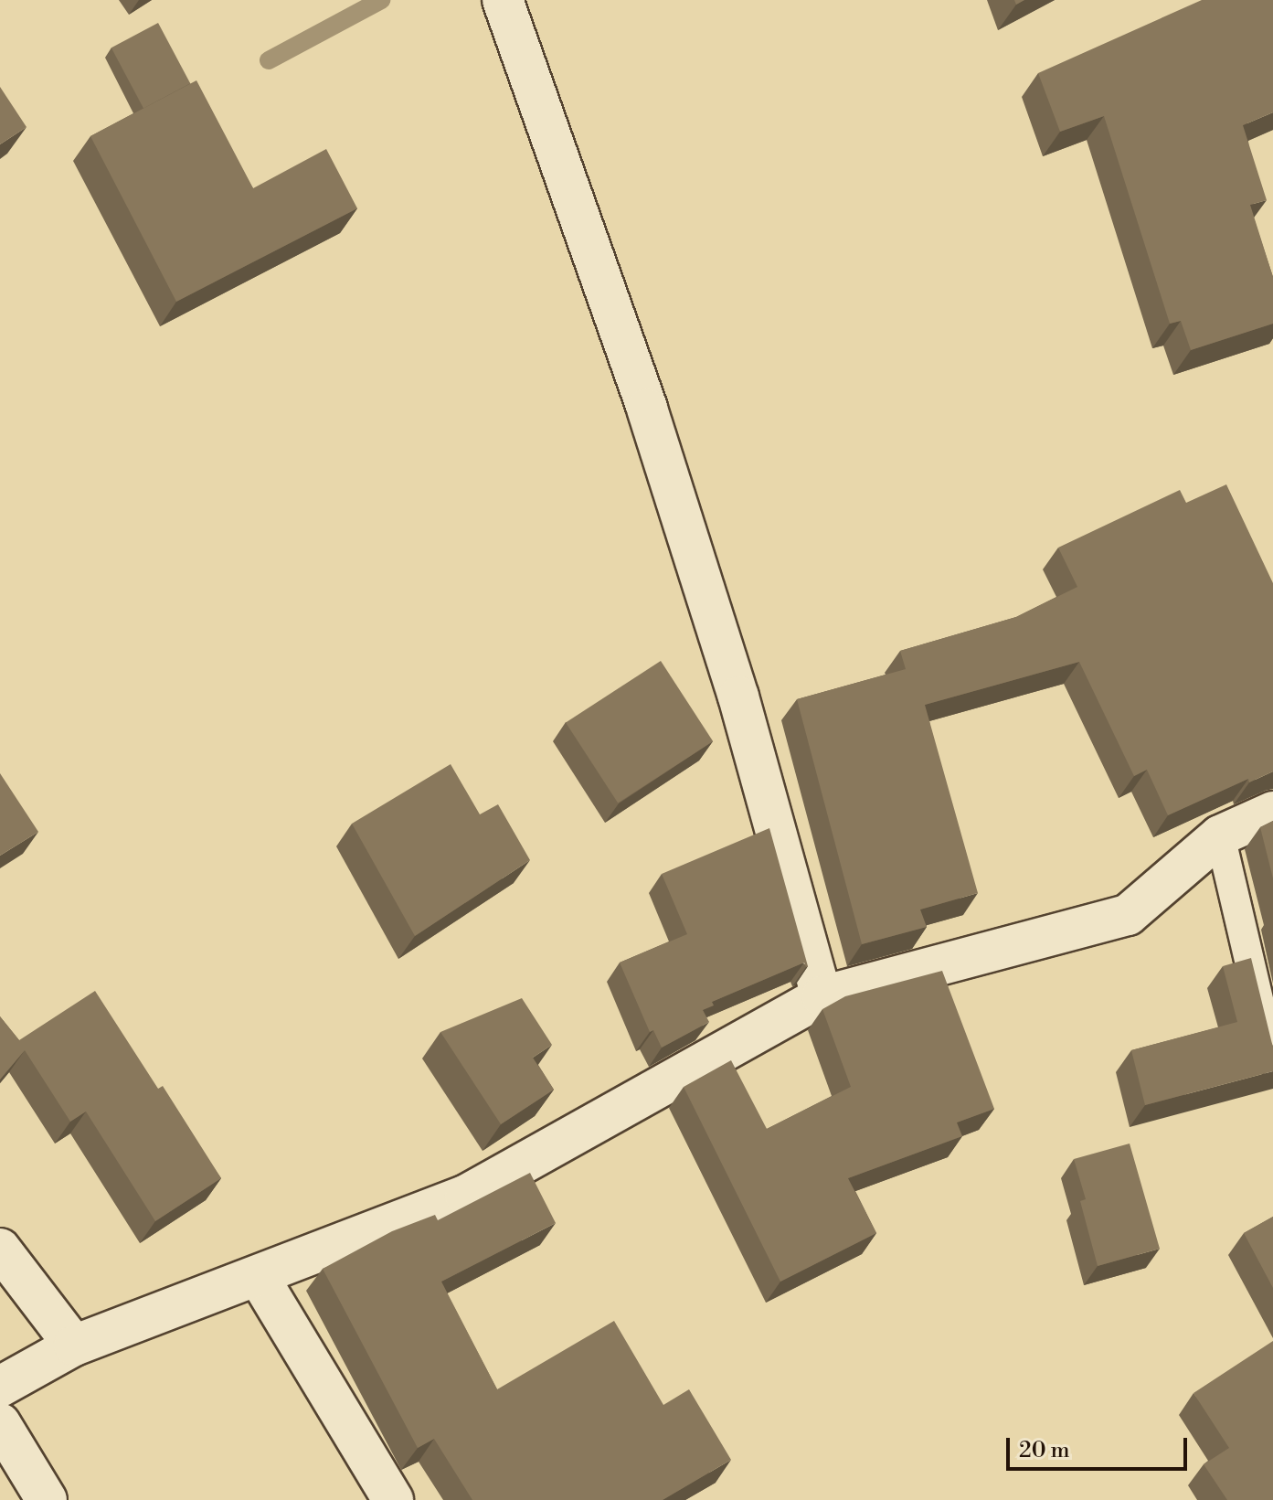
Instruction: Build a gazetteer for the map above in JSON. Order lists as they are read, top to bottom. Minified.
{"scale_bar":"20 m"}
